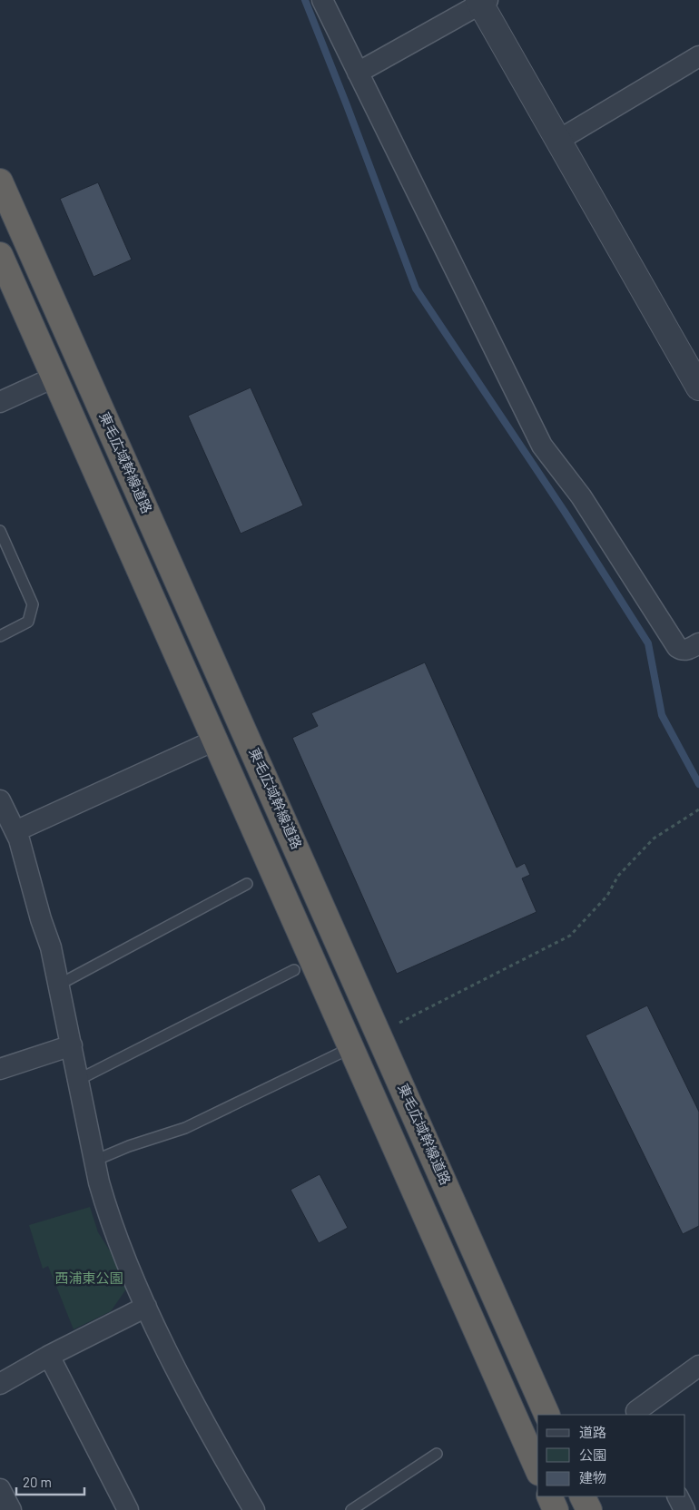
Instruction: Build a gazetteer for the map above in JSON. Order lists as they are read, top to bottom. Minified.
{"streets":{"highway":["東毛広域幹線道路"]},"parks":["西浦東公園"],"legend":["道路","公園","建物"],"scale_bar":"20 m"}
